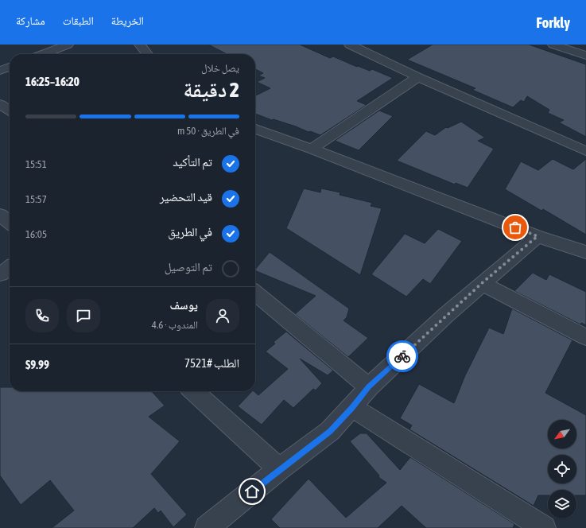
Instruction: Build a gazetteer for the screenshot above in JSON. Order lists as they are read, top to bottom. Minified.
{"north":"bottom left","page":{"header":"Forkly","nav":["الخريطة","الطبقات","مشاركة"],"heading":["2 دقيقة","يصل خلال","16:20–16:25"],"panel":["يوسف","المندوب · 4.6","الطلب #7521","$9.99"],"bar":"في الطريق · 50 m","list":[["تم التأكيد","15:51"],["قيد التحضير","15:57"],["في الطريق","16:05"],"تم التوصيل"]}}
